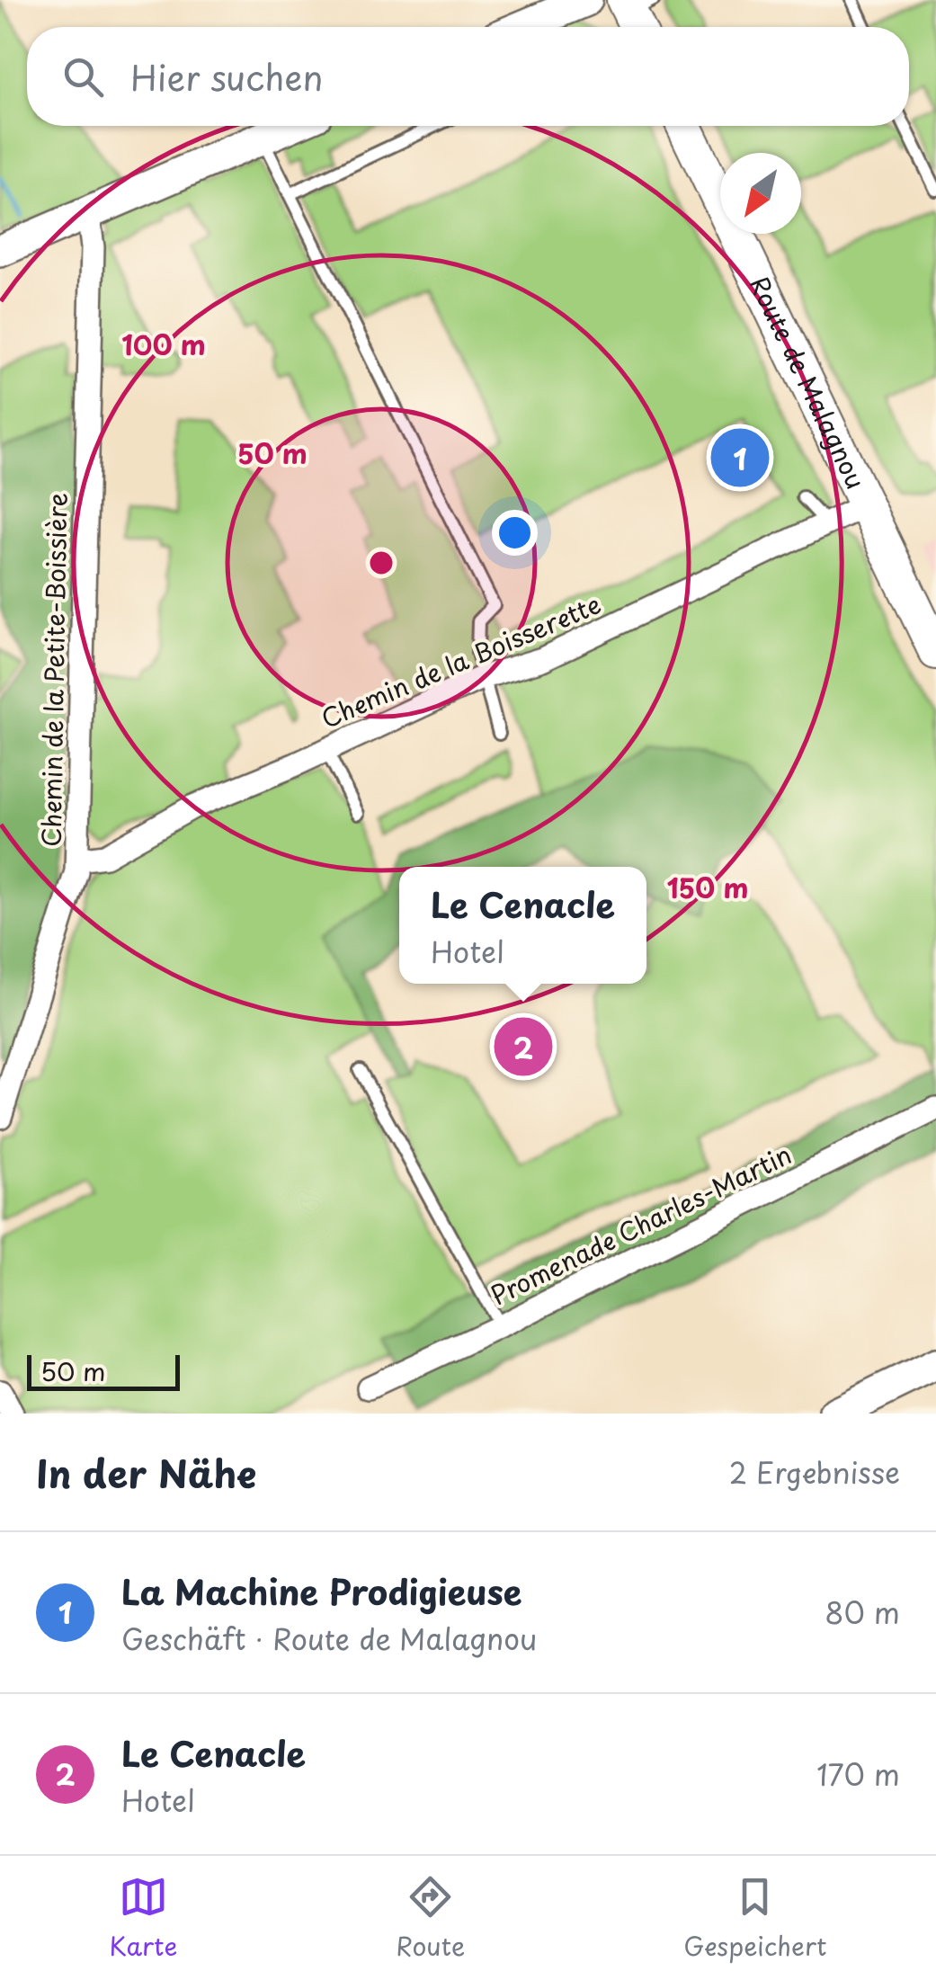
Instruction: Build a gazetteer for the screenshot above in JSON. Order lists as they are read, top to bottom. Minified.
{"streets":{"main road":["Route de Malagnou"],"street":["Chemin de la Boisserette","Chemin de la Petite-Boissière","Promenade Charles-Martin"]},"crossings":[["Route de Malagnou","Chemin de la Boisserette"],["Chemin de la Boisserette","Chemin de la Petite-Boissière"]],"scale_bar":"50 m","north":"bottom left","page":{"search":"Hier suchen","pins":["1","2"],"popup":["Le Cenacle","Hotel"],"scale":"50 m","heading":["In der Nähe","2 Ergebnisse"],"list":[{"mark":"1","name":"La Machine Prodigieuse","note":"Geschäft · Route de Malagnou","value":"80 m"},{"mark":"2","name":"Le Cenacle","note":"Hotel","value":"170 m"}],"nav":["Karte","Route","Gespeichert"]},"rings":["100 m","50 m","150 m"]}
